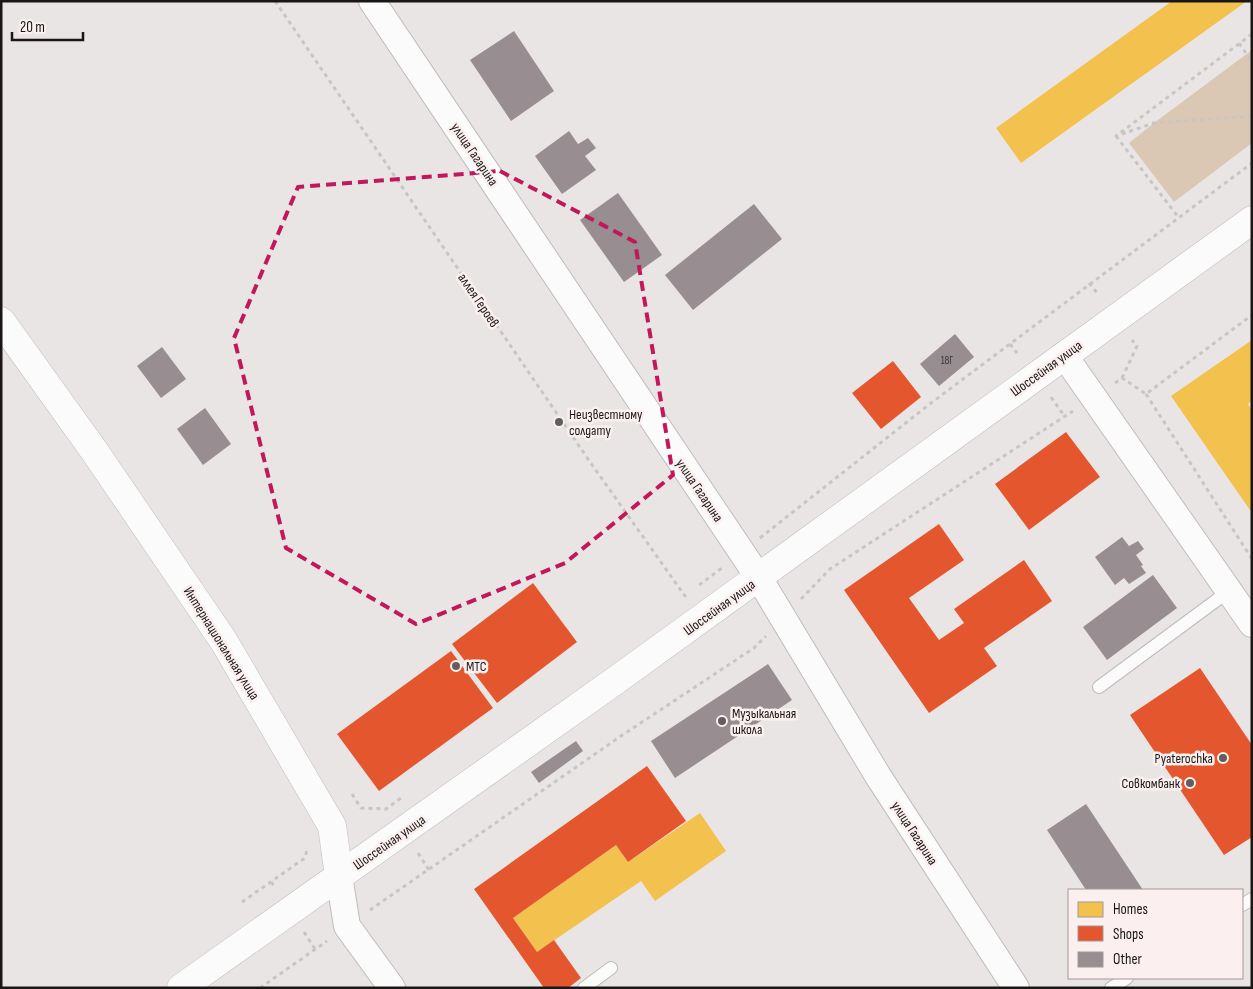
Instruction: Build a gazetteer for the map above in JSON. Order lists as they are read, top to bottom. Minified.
{"streets":{"main road":["Шоссейная улица","Интернациональная улица"],"street":["улица Гагарина"],"path":["аллея Героев"]},"crossings":[["улица Гагарина","Шоссейная улица"],["Шоссейная улица","Интернациональная улица"]],"places":["Неизвестному солдату","МТС","Музыкальная школа","Pyaterochka","Совкомбанк"],"house_numbers":["18Г"],"legend":["Homes","Shops","Other"],"scale_bar":"20 m"}
